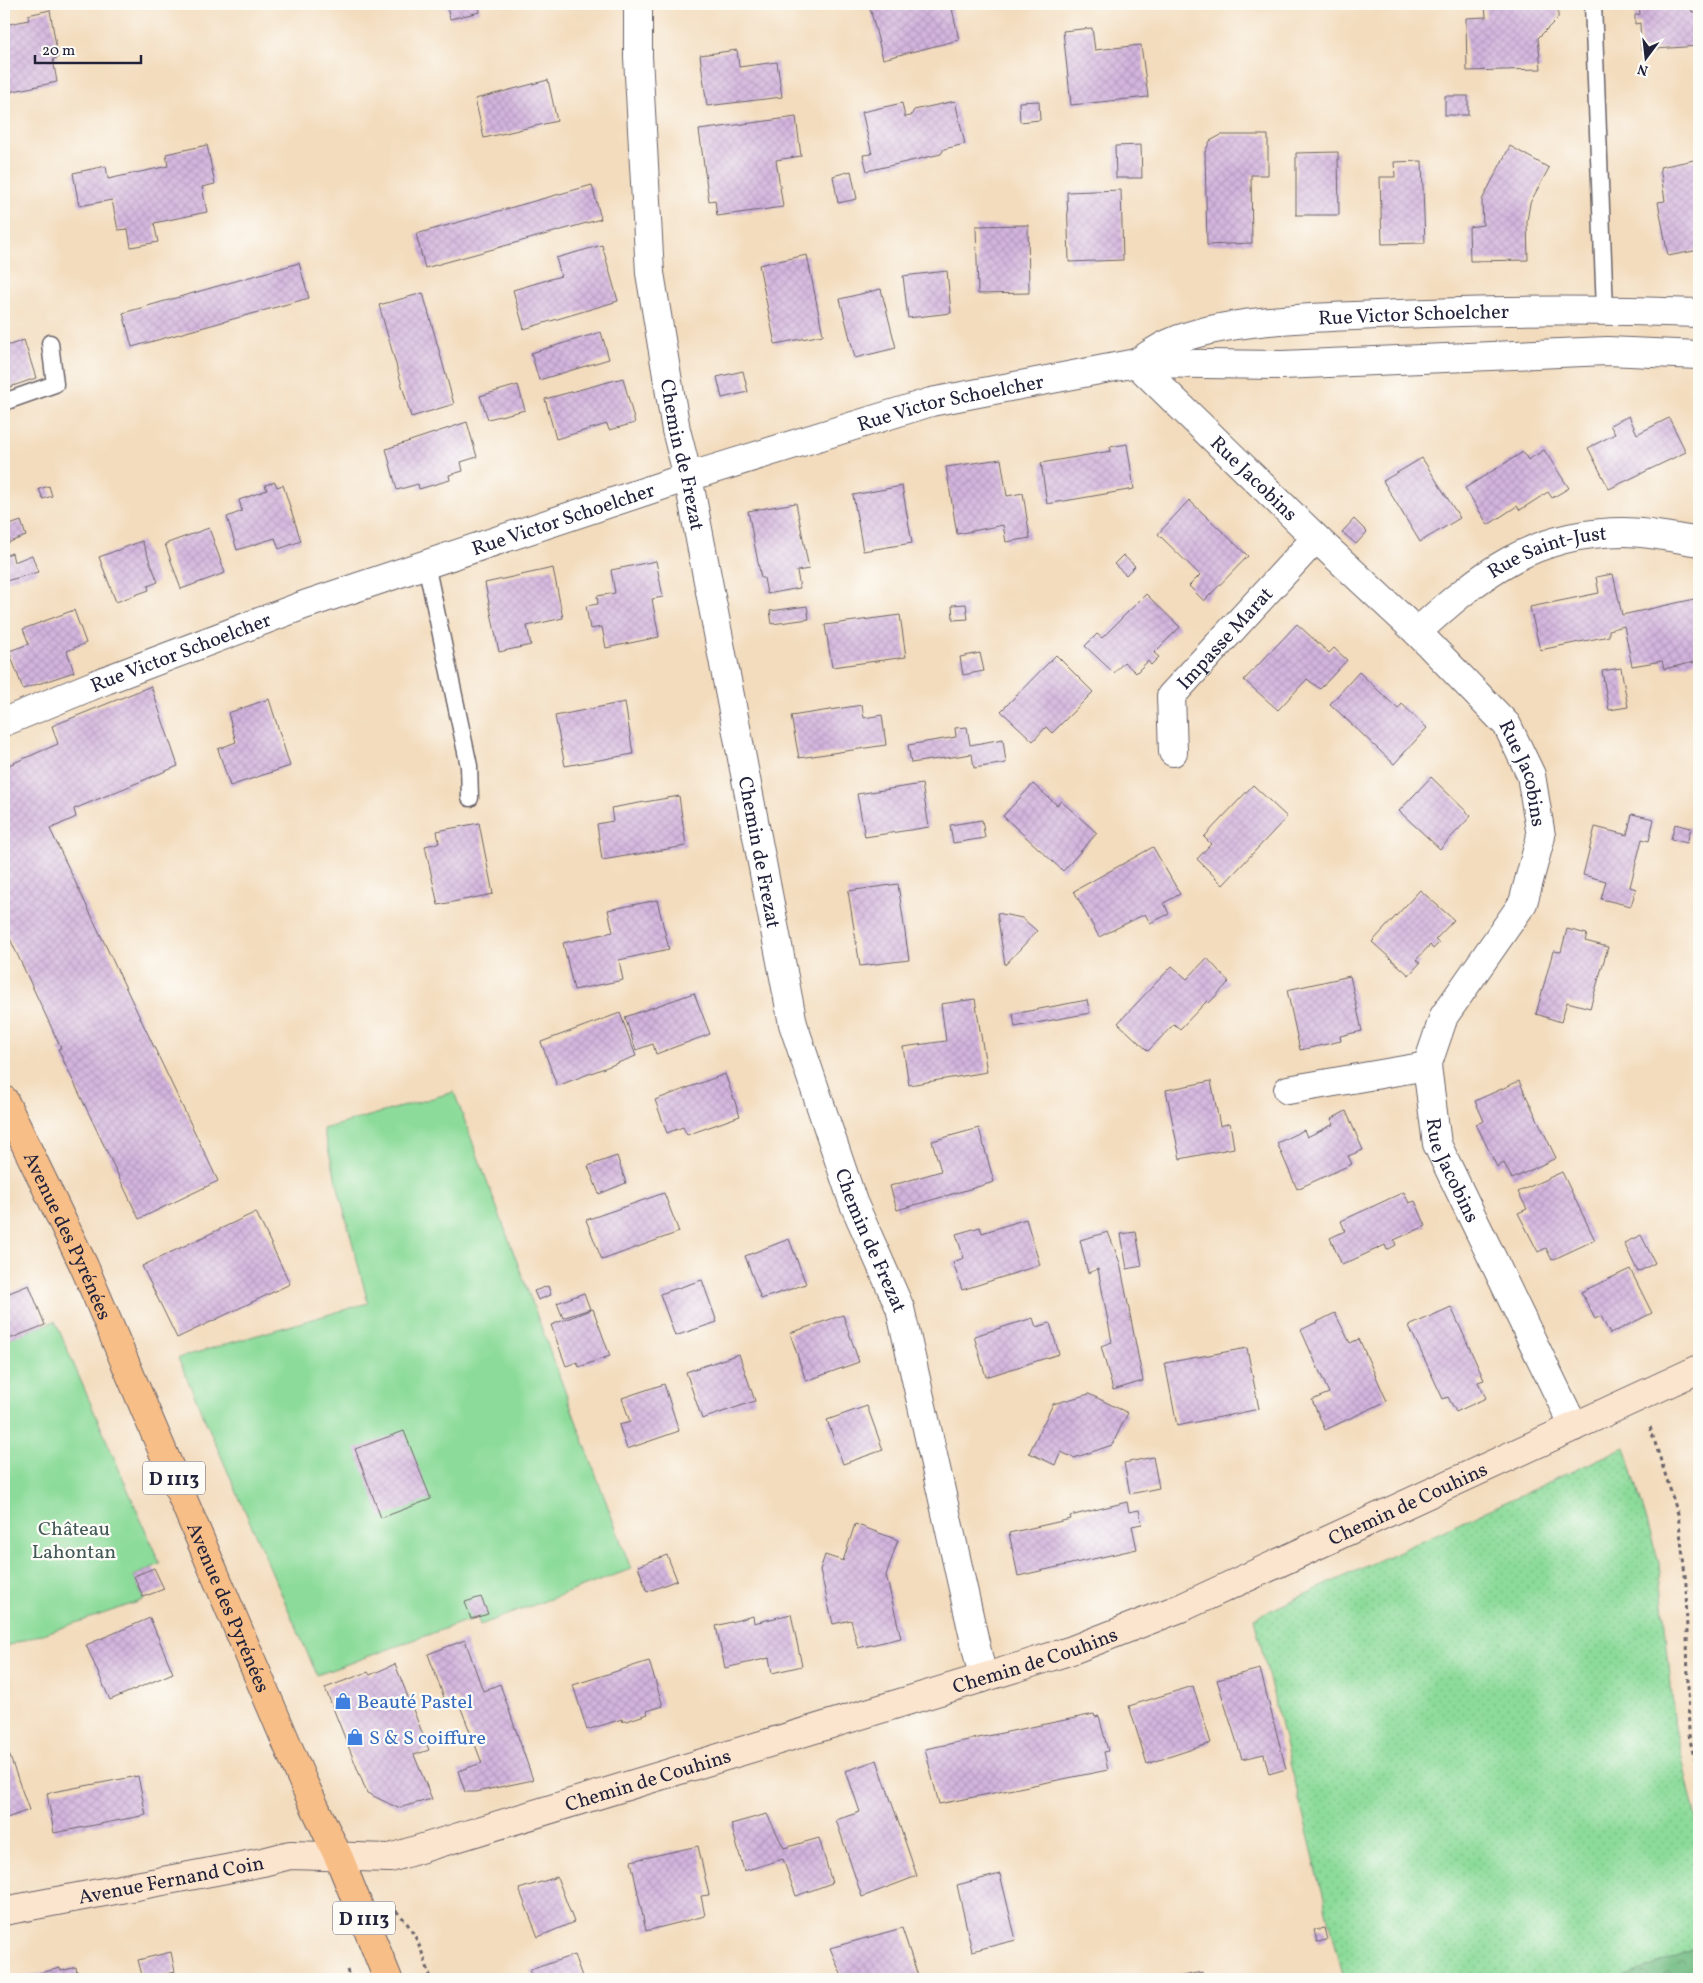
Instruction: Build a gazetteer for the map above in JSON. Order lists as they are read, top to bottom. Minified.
{"streets":{"main road":["Avenue des Pyrénées","D 1113"],"street":["Rue Victor Schoelcher","Chemin de Frezat","Rue Jacobins","Rue Saint-Just","Impasse Marat","Chemin de Couhins","Avenue Fernand Coin"]},"crossings":[["Rue Victor Schoelcher","Chemin de Frezat"],["Rue Victor Schoelcher","Rue Jacobins"],["Chemin de Frezat","Chemin de Couhins"],["Rue Jacobins","Rue Saint-Just"],["Rue Jacobins","Impasse Marat"],["Rue Jacobins","Chemin de Couhins"],["Avenue des Pyrénées","Chemin de Couhins"],["Avenue des Pyrénées","Avenue Fernand Coin"],["Chemin de Couhins","Avenue Fernand Coin"]],"parks":["Château Lahontan"],"places":{"shop":["Beauté Pastel","S & S coiffure"]},"scale_bar":"20 m","north":"bottom"}
